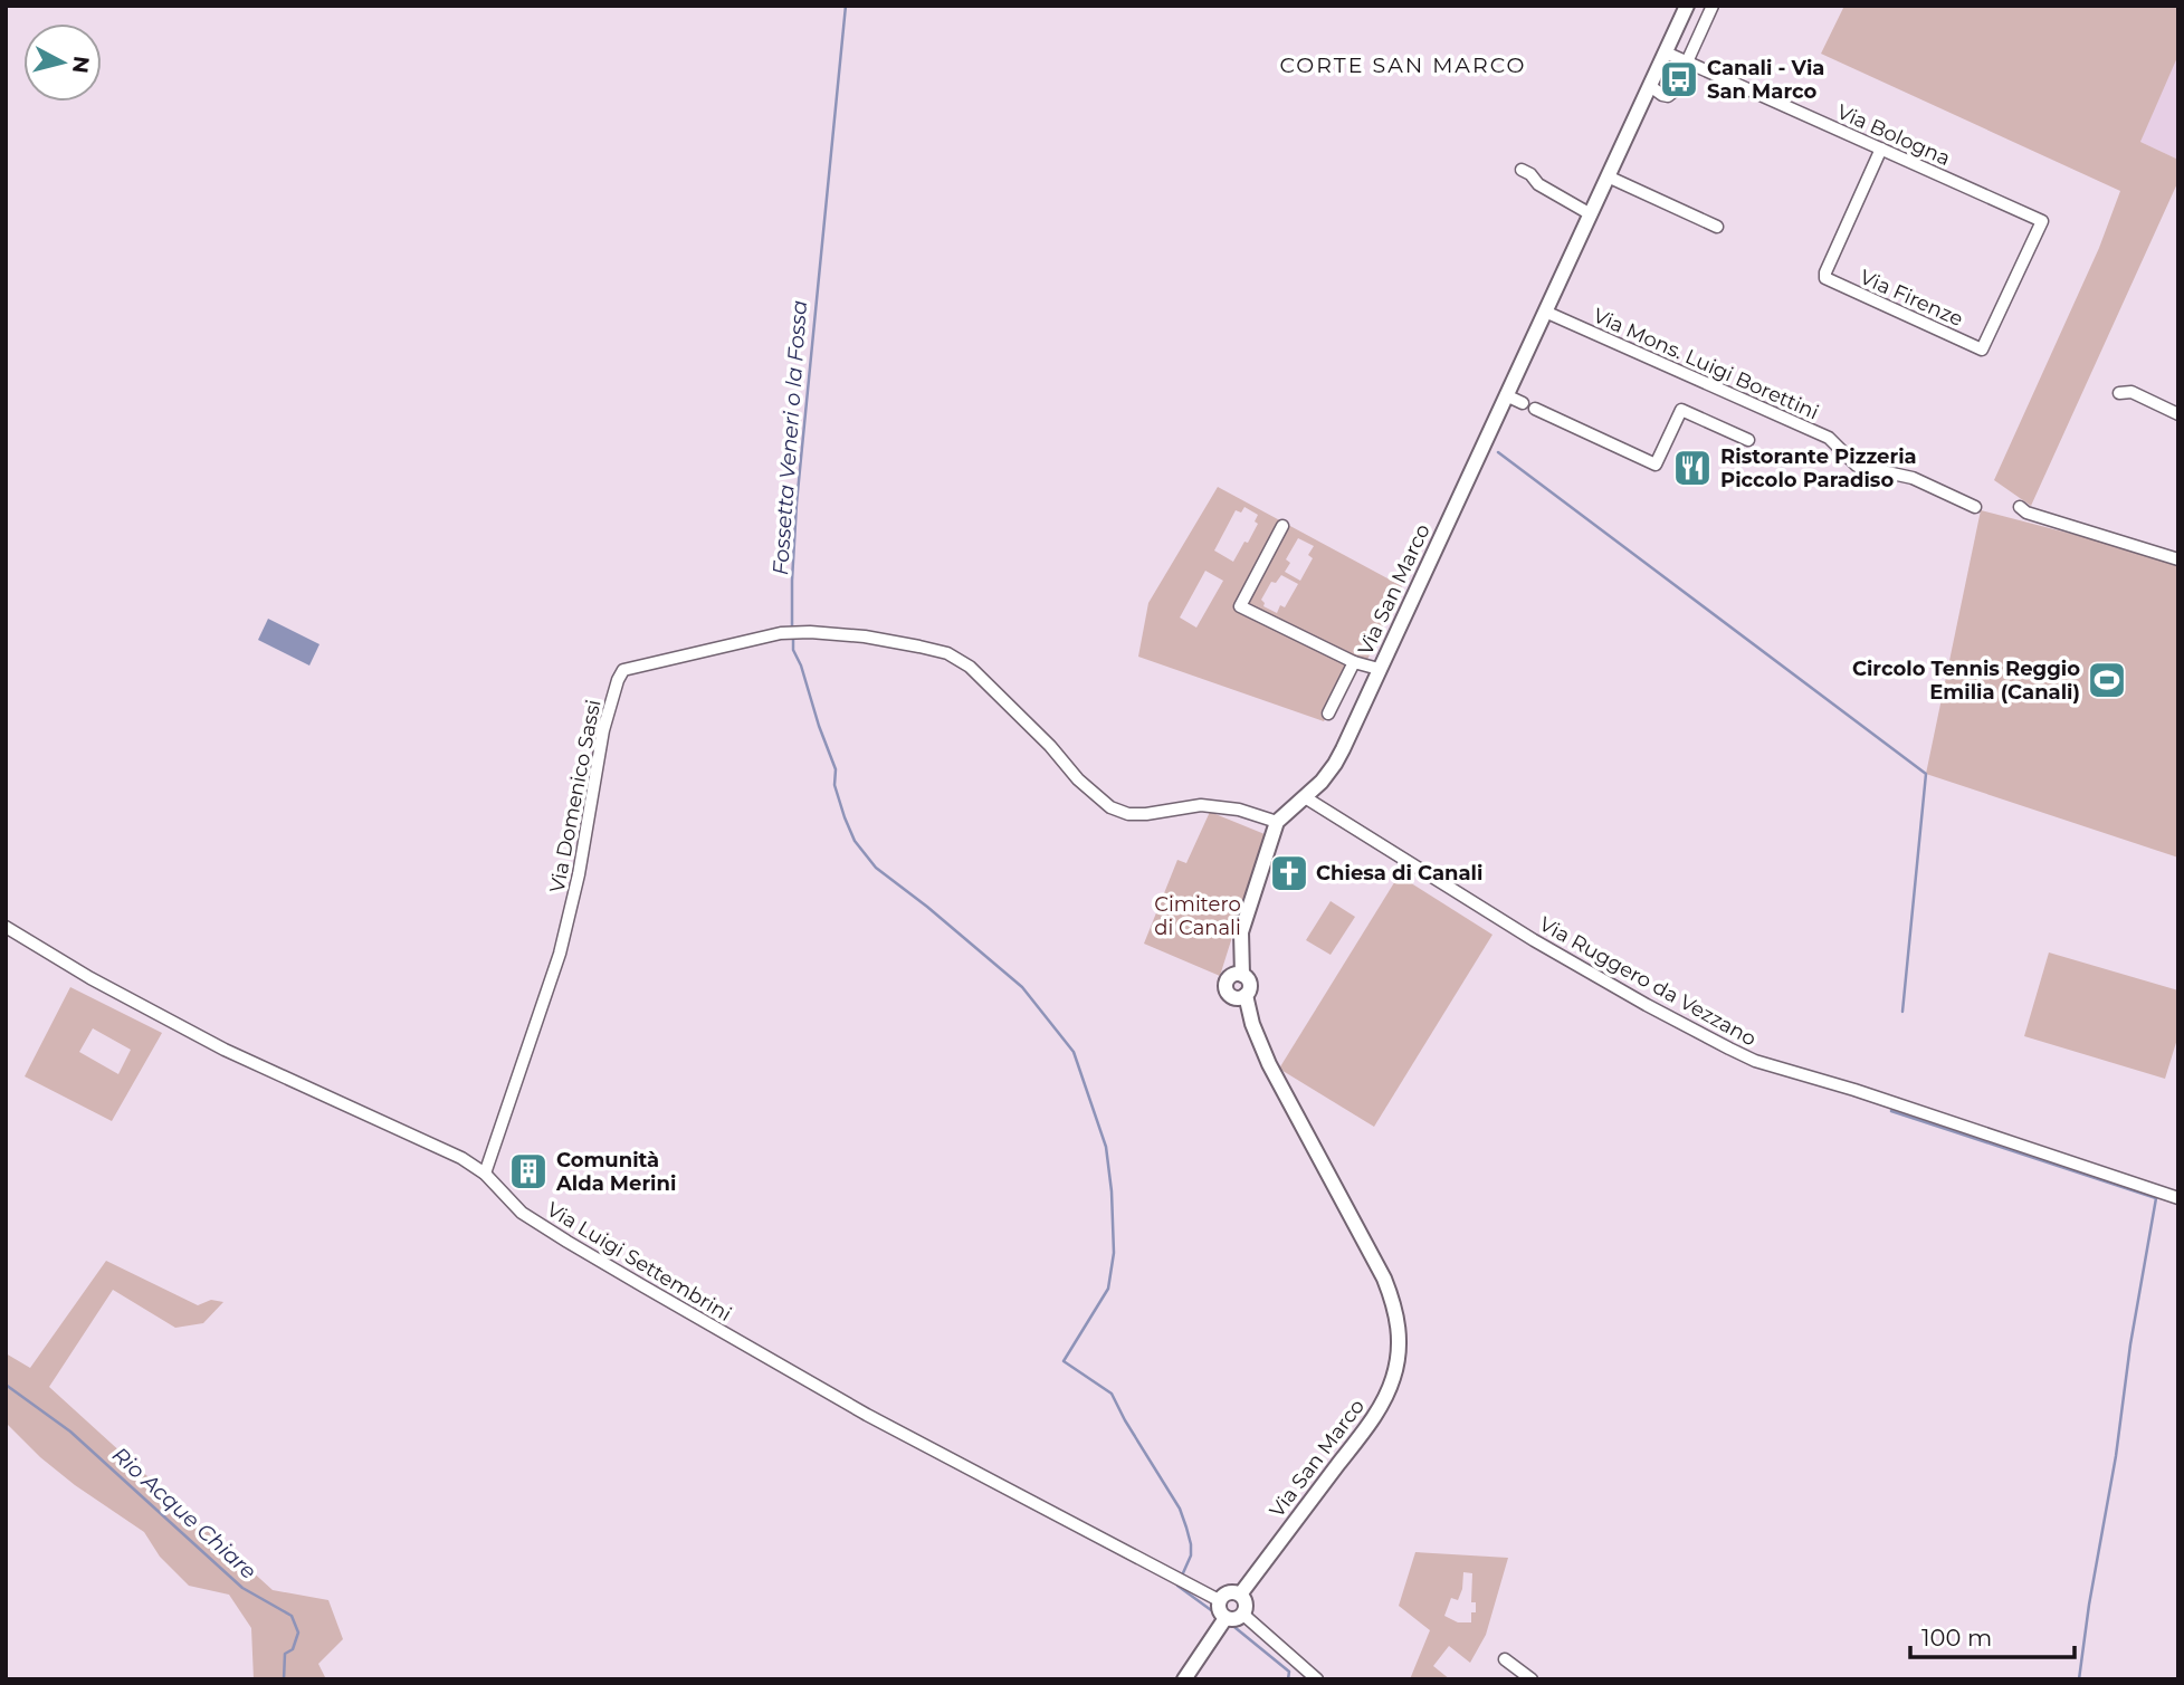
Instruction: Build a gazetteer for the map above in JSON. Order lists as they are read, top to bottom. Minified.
{"streets":{"street":["Via Bologna","Via Firenze","Via Mons. Luigi Borettini","Via San Marco","Via Domenico Sassi","Via Ruggero da Vezzano","Via Luigi Settembrini"]},"crossings":[["Via Bologna","Via Firenze"],["Via Bologna","Via San Marco"],["Via Mons. Luigi Borettini","Via San Marco"],["Via San Marco","Via Domenico Sassi"],["Via San Marco","Via Ruggero da Vezzano"],["Via San Marco","Via Luigi Settembrini"],["Via Domenico Sassi","Via Luigi Settembrini"]],"districts":["CORTE SAN MARCO"],"water":["Fossetta Veneri o la Fossa","Rio Acque Chiare"],"parks":["Cimitero di Canali"],"places":{"bus stop":["Canali - Via San Marco"],"restaurant":["Ristorante Pizzeria Piccolo Paradiso"],"sports":["Circolo Tennis Reggio Emilia (Canali)"],"church":["Chiesa di Canali"],"building":["Comunità Alda Merini"]},"scale_bar":"100 m","north":"right"}
